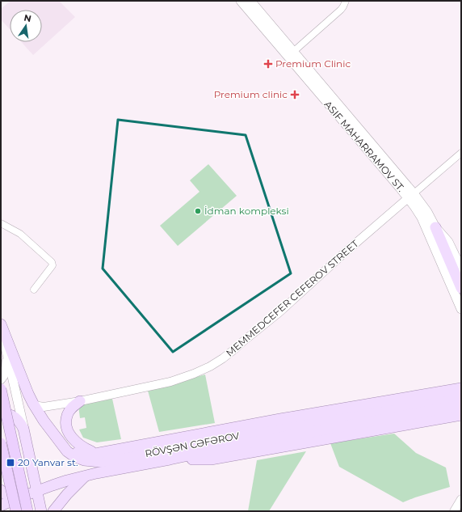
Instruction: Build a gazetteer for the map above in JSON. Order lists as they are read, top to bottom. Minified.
{"streets":{"main road":["ASIF MAHARRAMOV ST.","RÖVŞƏN CƏFƏROV"],"street":["MEMMEDCEFER CEFЕROV STREET"]},"crossings":[["ASIF MAHARRAMOV ST.","MEMMEDCEFER CEFЕROV STREET"],["MEMMEDCEFER CEFЕROV STREET","RÖVŞƏN CƏFƏROV"]],"places":{"health":["Premium Clinic","Premium clinic"],"other":["İdman kompleksi"],"transit":["20 Yanvar st."]},"north":"top"}
